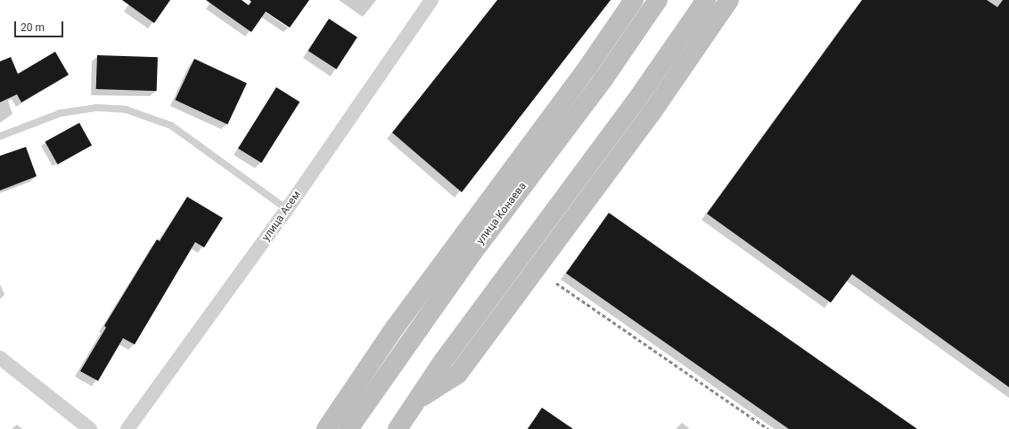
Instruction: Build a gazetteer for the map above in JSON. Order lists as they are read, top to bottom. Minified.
{"streets":{"main road":["улица Конаева"],"street":["улица Асем"]},"scale_bar":"20 m"}
